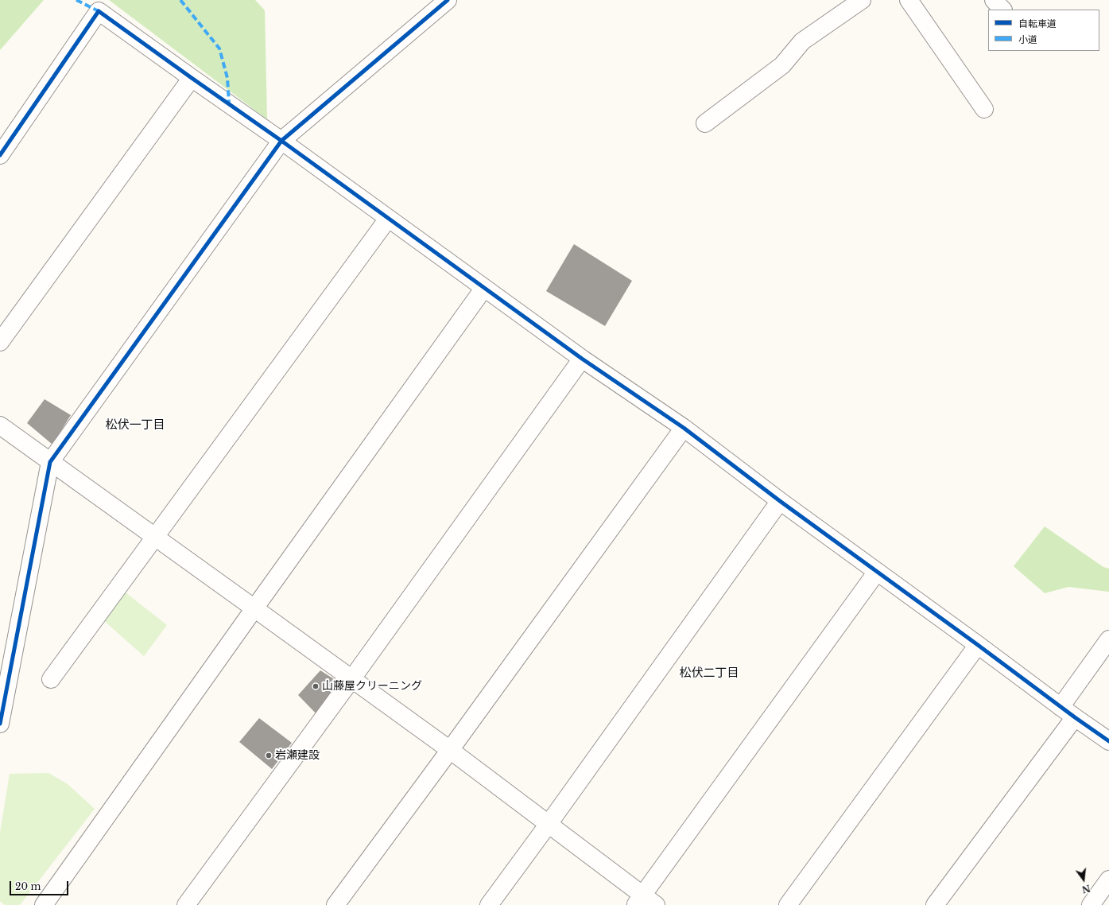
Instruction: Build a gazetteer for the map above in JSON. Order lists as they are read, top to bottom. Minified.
{"districts":["松伏一丁目","松伏二丁目"],"places":["山藤屋クリーニング","岩瀬建設"],"legend":["自転車道","小道"],"scale_bar":"20 m","north":"bottom"}
